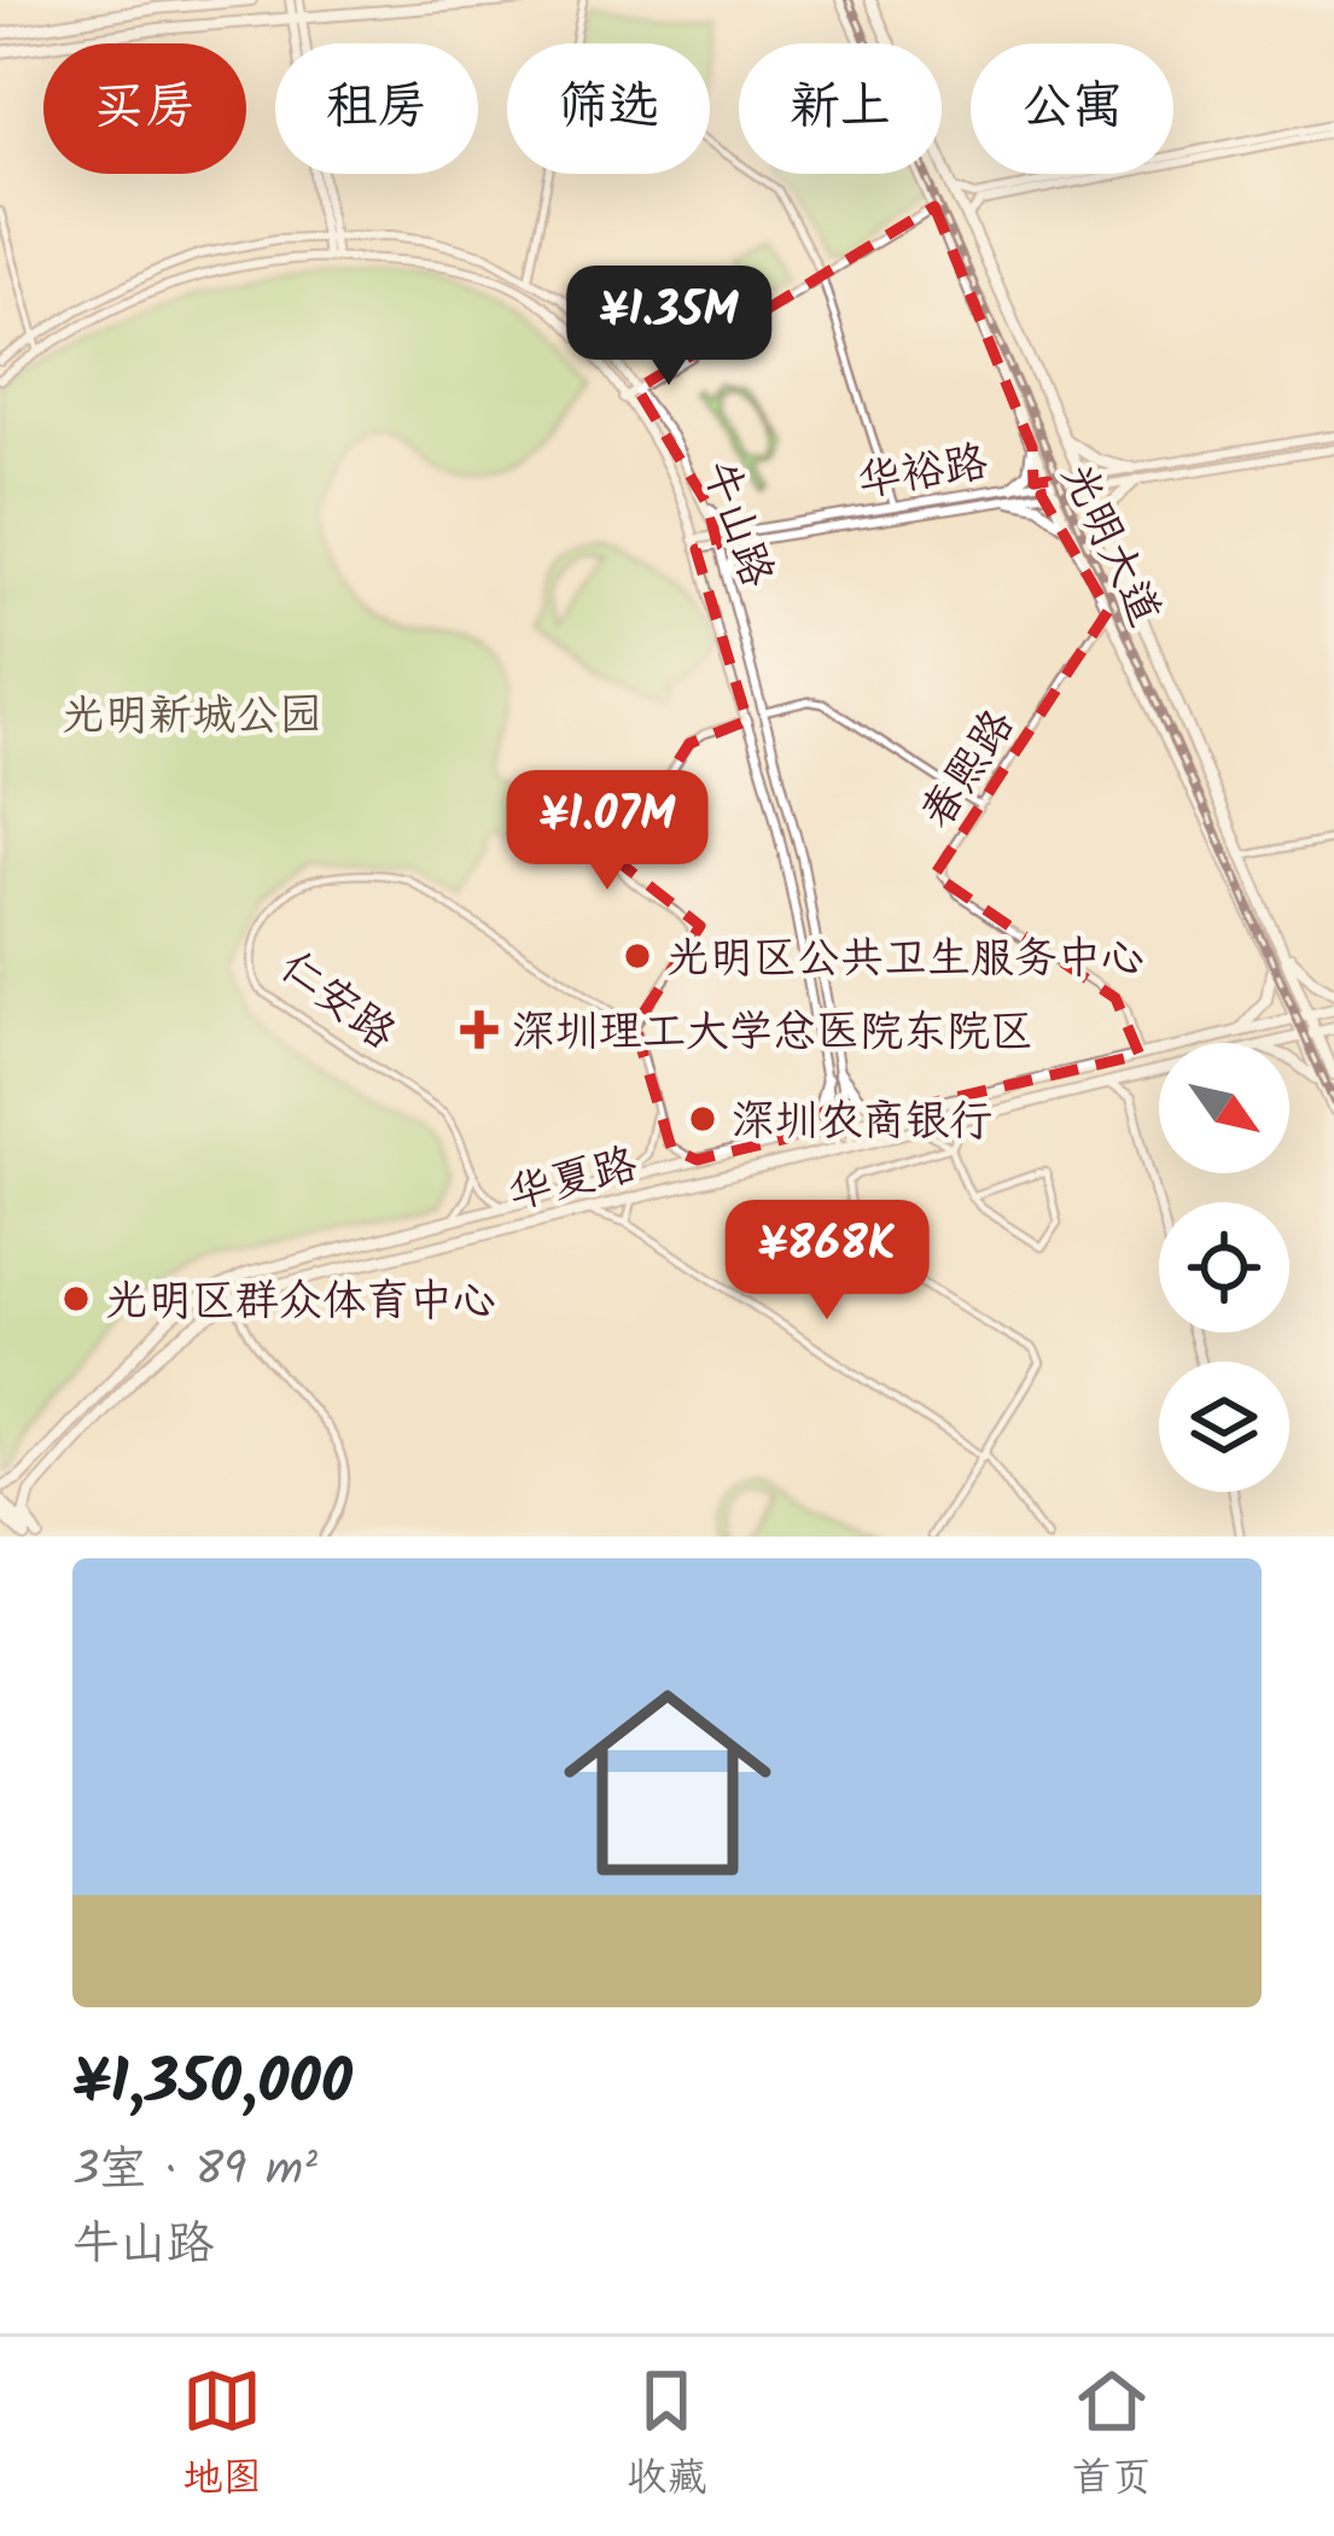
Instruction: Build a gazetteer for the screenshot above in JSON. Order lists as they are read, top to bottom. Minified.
{"streets":{"main road":["光明大道","华夏路"],"street":["华裕路","牛山路","春熙路","仁安路"]},"crossings":[["华裕路","牛山路"],["华裕路","光明大道"],["牛山路","华夏路"],["光明大道","春熙路"],["光明大道","华夏路"],["春熙路","华夏路"],["仁安路","华夏路"]],"parks":["光明新城公园"],"places":{"other":["光明区公共卫生服务中心","深圳农商银行","光明区群众体育中心"],"health":["深圳理工大学总医院东院区"]},"north":"bottom right","page":{"chip":["买房","租房","筛选","新上","公寓"],"price":["¥1.35M","¥1.07M","¥868K"],"list":[{"name":"¥1,350,000","note":"3室 · 89 m² · 牛山路"}],"tabs":["地图","收藏","首页"]}}
